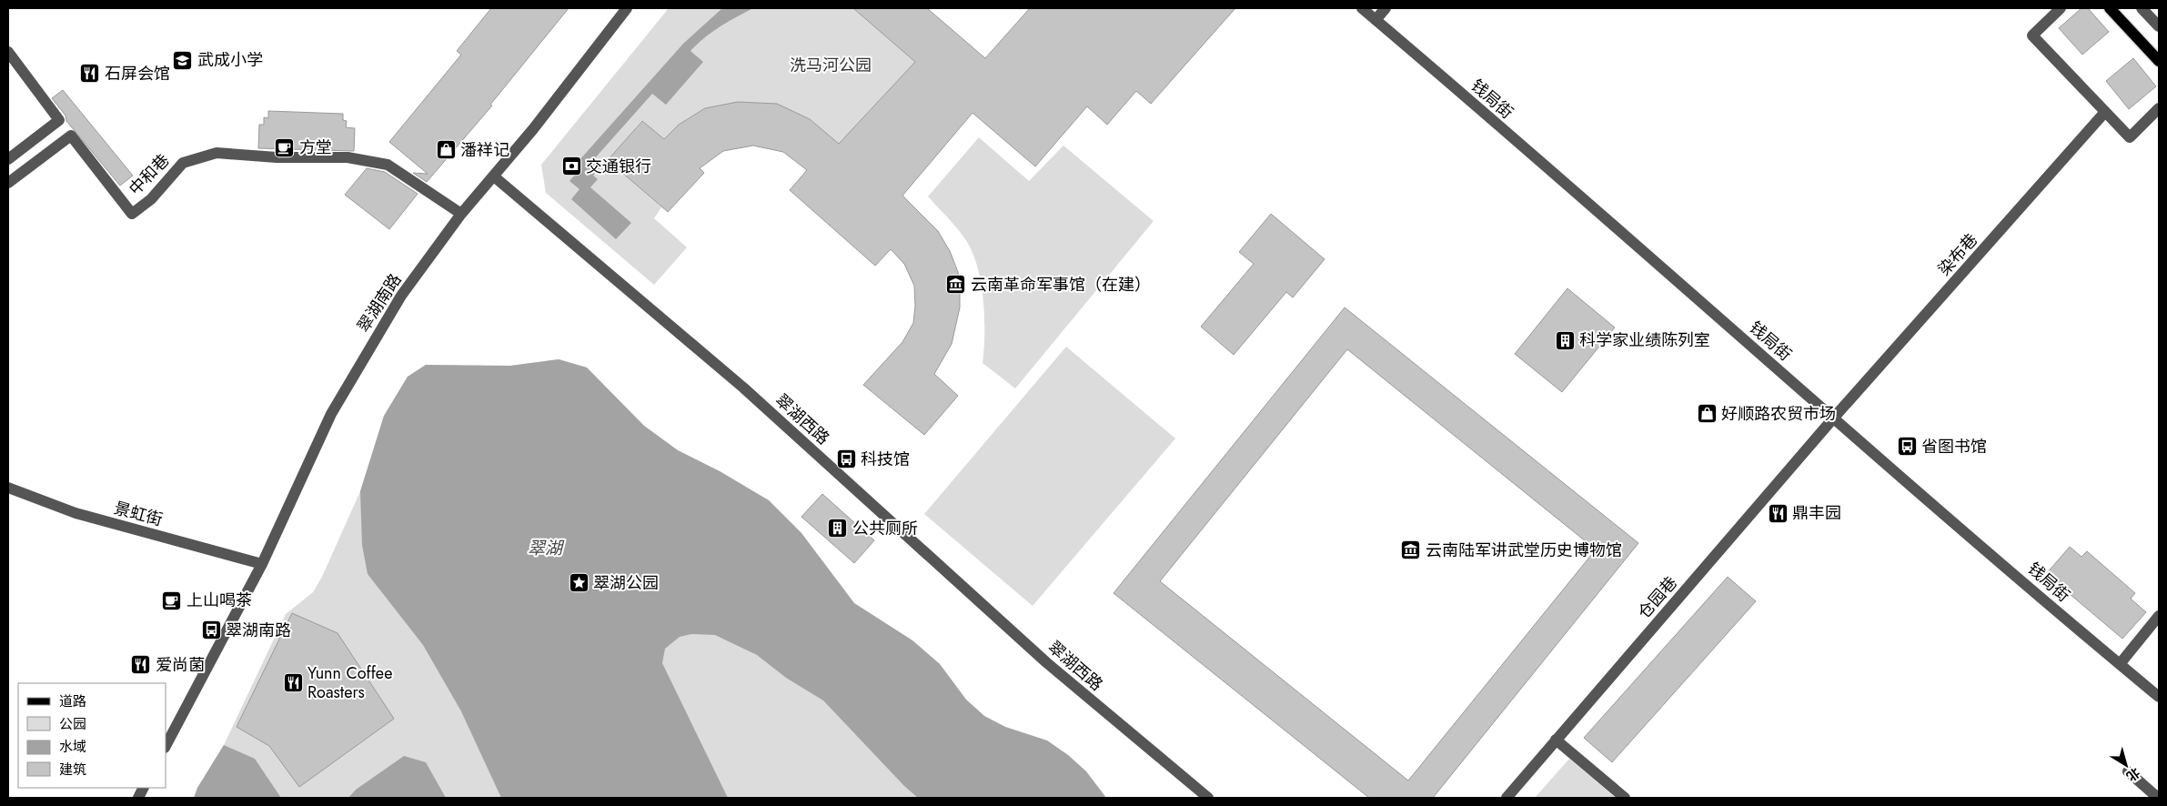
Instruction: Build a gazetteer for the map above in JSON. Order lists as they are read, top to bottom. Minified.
{"streets":{"street":["钱局街","中和巷","染布巷","翠湖南路","翠湖西路","景虹街","仓园巷"]},"crossings":[["钱局街","染布巷"],["钱局街","仓园巷"],["中和巷","翠湖南路"],["染布巷","仓园巷"],["翠湖南路","翠湖西路"],["翠湖南路","景虹街"]],"water":["翠湖"],"parks":["洗马河公园"],"places":{"school or university":["武成小学"],"restaurant":["石屏会馆","鼎丰园","爱尚菌","Yunn Coffee Roasters"],"cafe":["方堂","上山喝茶"],"shop":["潘祥记","好顺路农贸市场"],"bank":["交通银行"],"museum":["云南革命军事馆（在建）","云南陆军讲武堂历史博物馆"],"building":["科学家业绩陈列室","公共厕所"],"bus stop":["省图书馆","科技馆","翠湖南路"],"place":["翠湖公园"]},"legend":["道路","公园","水域","建筑"],"north":"bottom right"}
